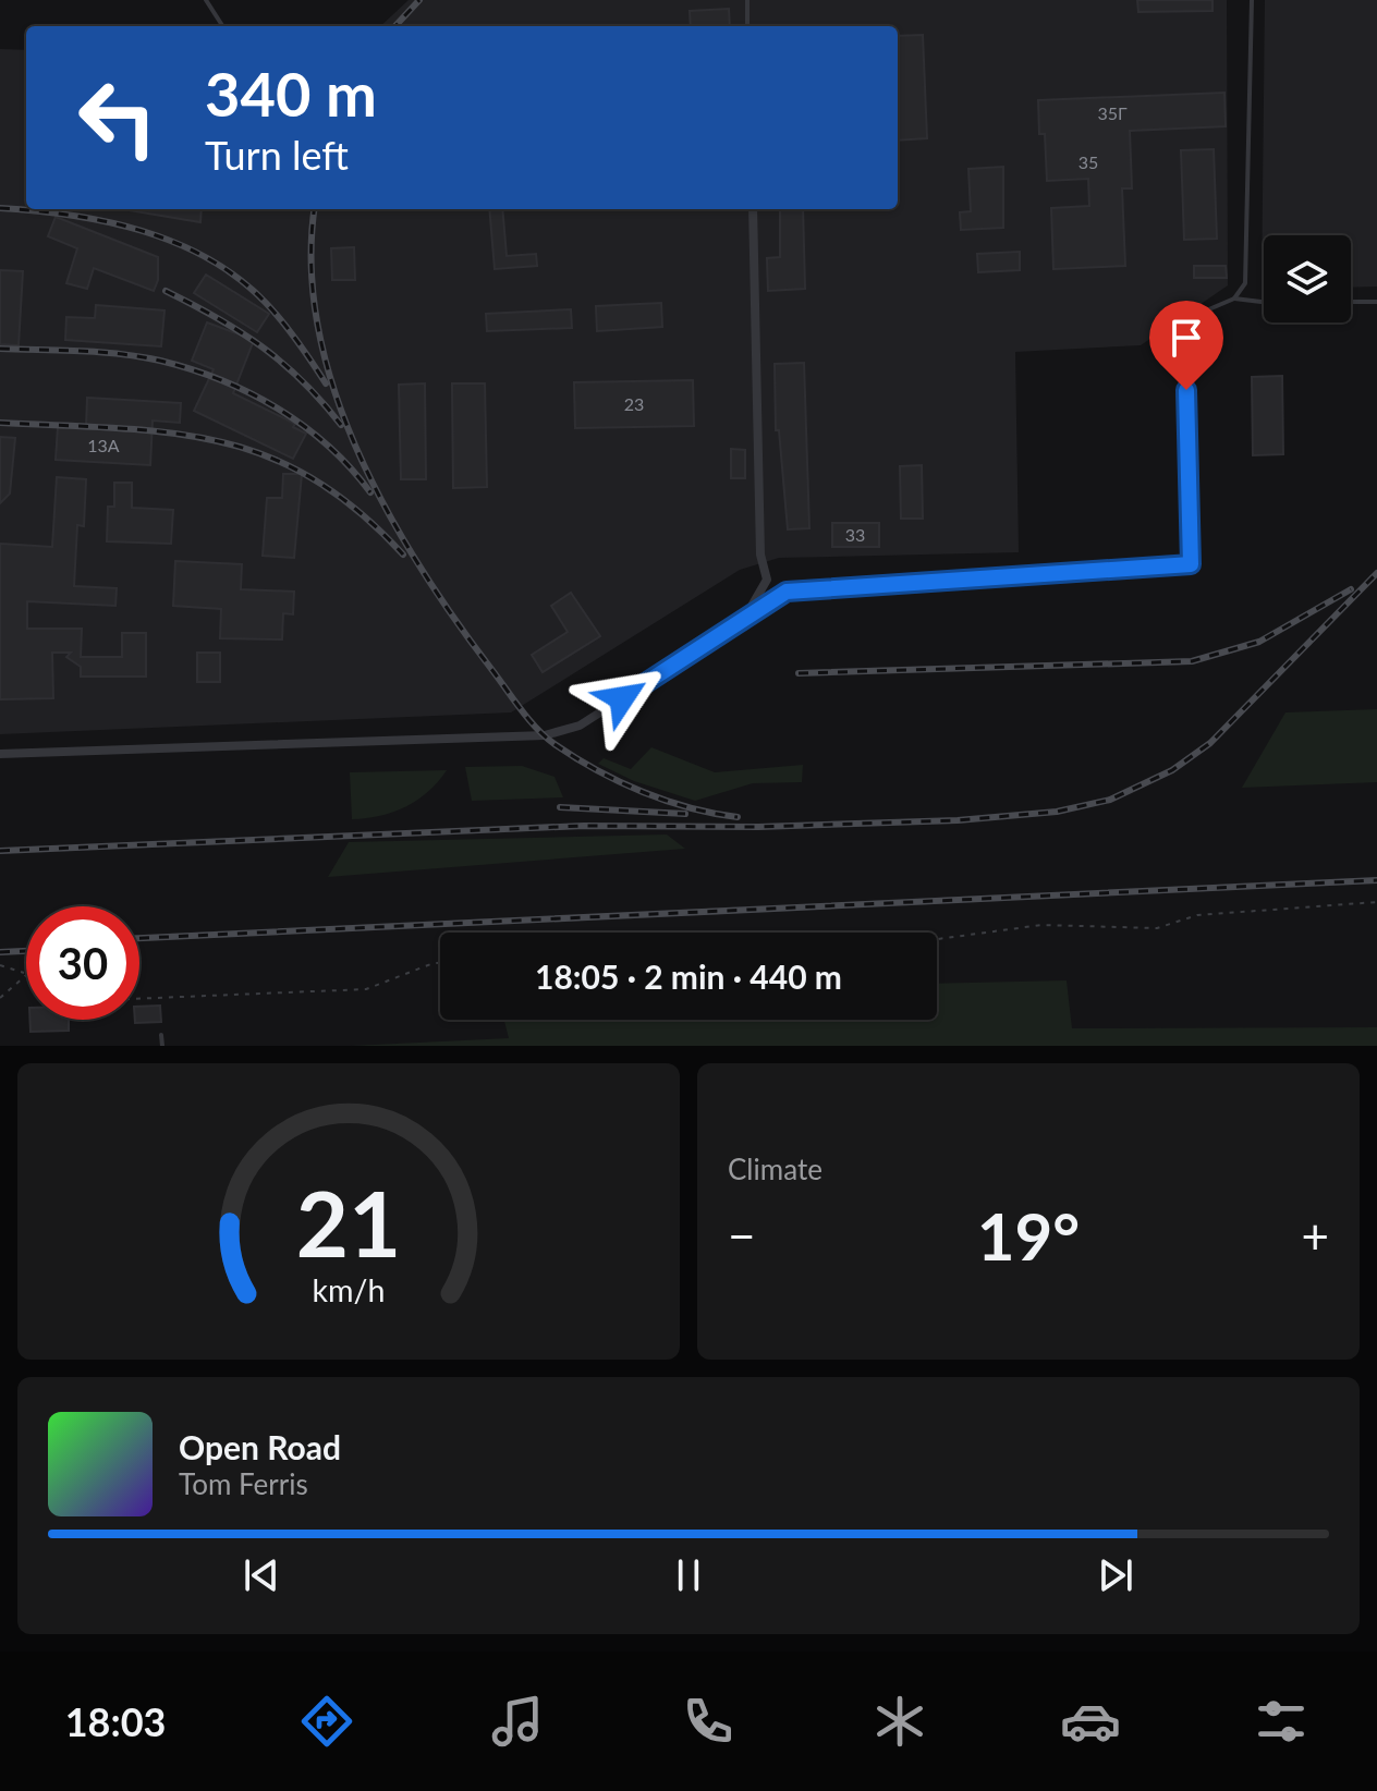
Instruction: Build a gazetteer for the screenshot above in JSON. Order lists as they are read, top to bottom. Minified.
{"house_numbers":["35Г","35","23","13А","33"],"page":{"turn":["340 m","Turn left"],"limit":"30","trip":"18:05 · 2 min · 440 m","tile":"Climate","heat":["−","19°","+"],"song":["Open Road","Tom Ferris"],"tabs":"18:03","gauge":["21","km/h"]}}
